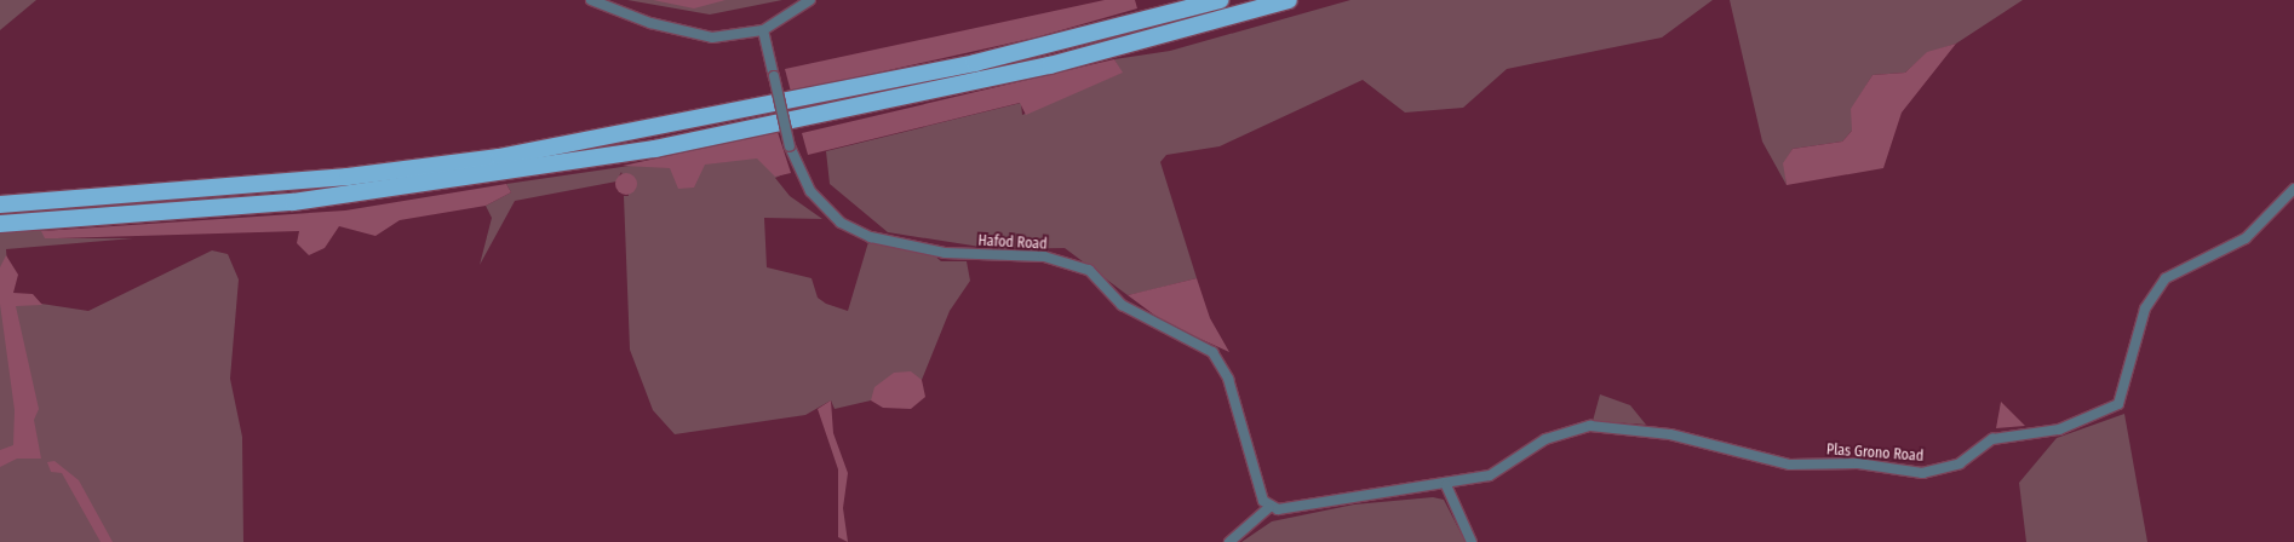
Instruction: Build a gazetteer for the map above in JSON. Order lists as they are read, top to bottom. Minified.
{"streets":{"street":["Hafod Road","Plas Grono Road"]}}
